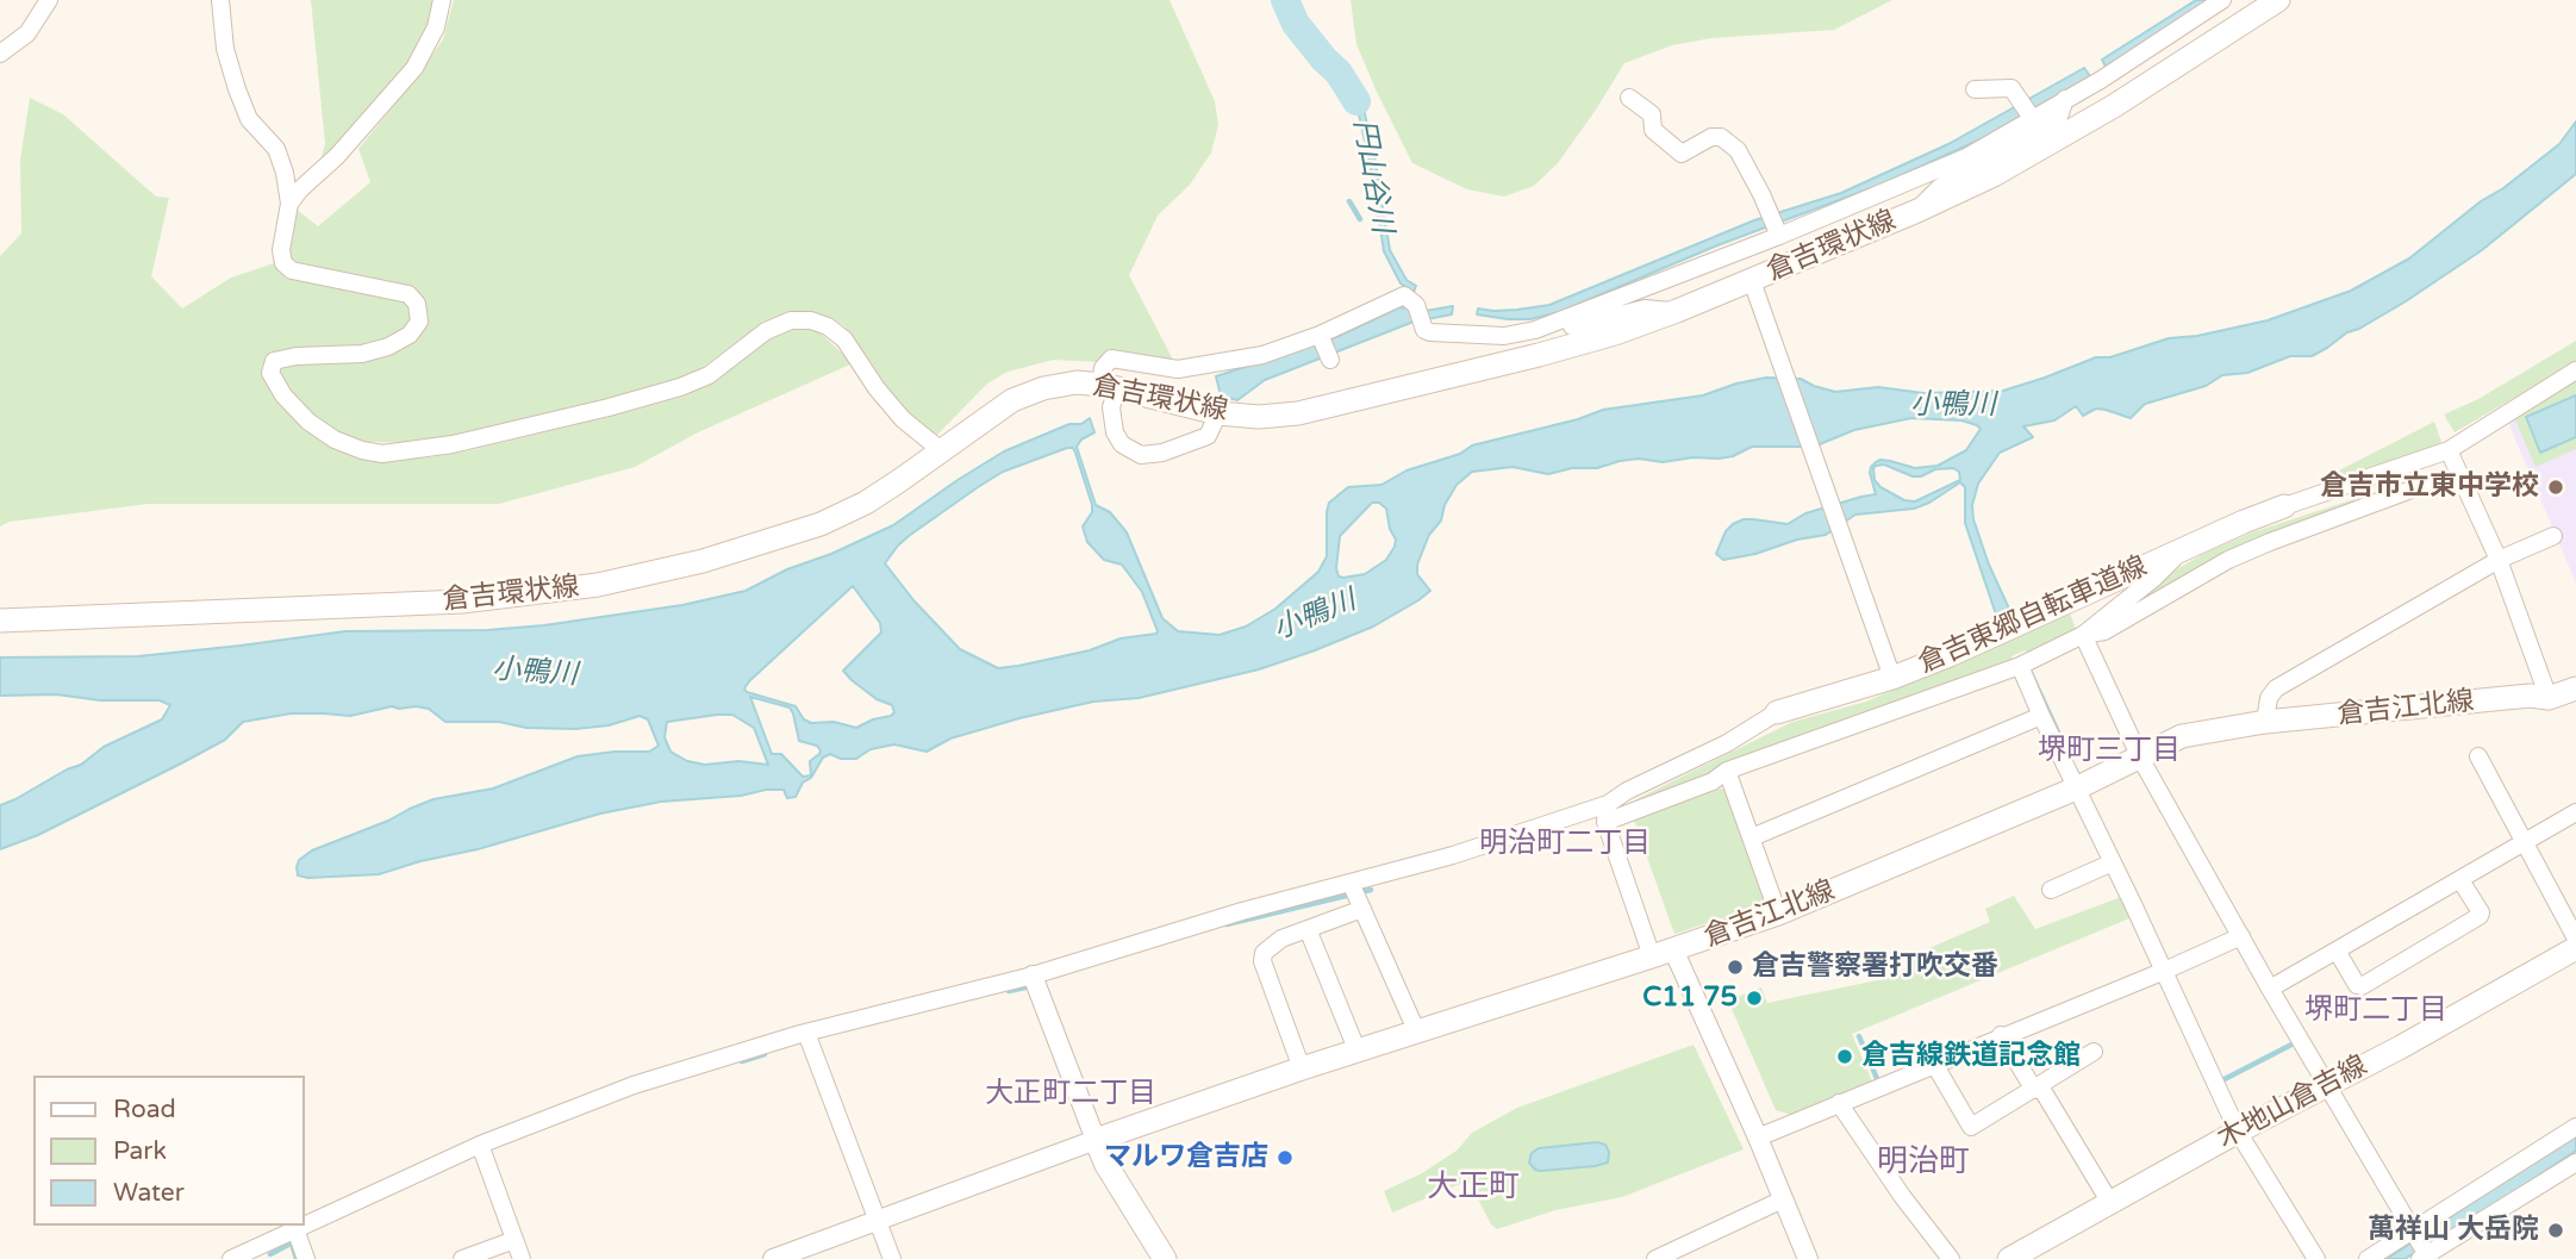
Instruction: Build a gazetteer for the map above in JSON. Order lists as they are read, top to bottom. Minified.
{"streets":{"main road":["倉吉環状線","倉吉東郷自転車道線","倉吉江北線","木地山倉吉線"]},"districts":["堺町三丁目","明治町二丁目","堺町二丁目","大正町二丁目","明治町","大正町"],"water":["円山谷川","小鴨川"],"places":["倉吉市立東中学校","倉吉警察署打吹交番","C11 75","倉吉線鉄道記念館","マルワ倉吉店","萬祥山 大岳院"],"legend":["Road","Park","Water"]}
